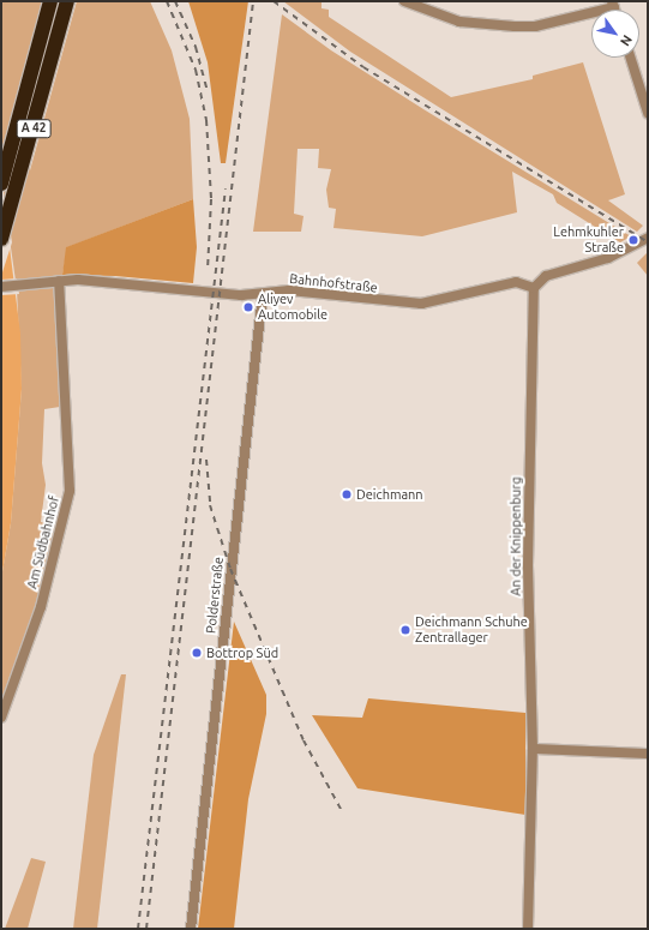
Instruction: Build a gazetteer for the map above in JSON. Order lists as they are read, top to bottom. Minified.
{"streets":{"highway":["A 42"],"street":["Bahnhofstraße","An der Knippenburg","Am Südbahnhof","Polderstraße"]},"crossings":[["Bahnhofstraße","An der Knippenburg"],["Bahnhofstraße","Am Südbahnhof"],["Bahnhofstraße","Polderstraße"]],"places":["Lehmkuhler Straße","Aliyev Automobile","Deichmann","Deichmann Schuhe Zentrallager","Bottrop Süd"],"north":"bottom right"}
